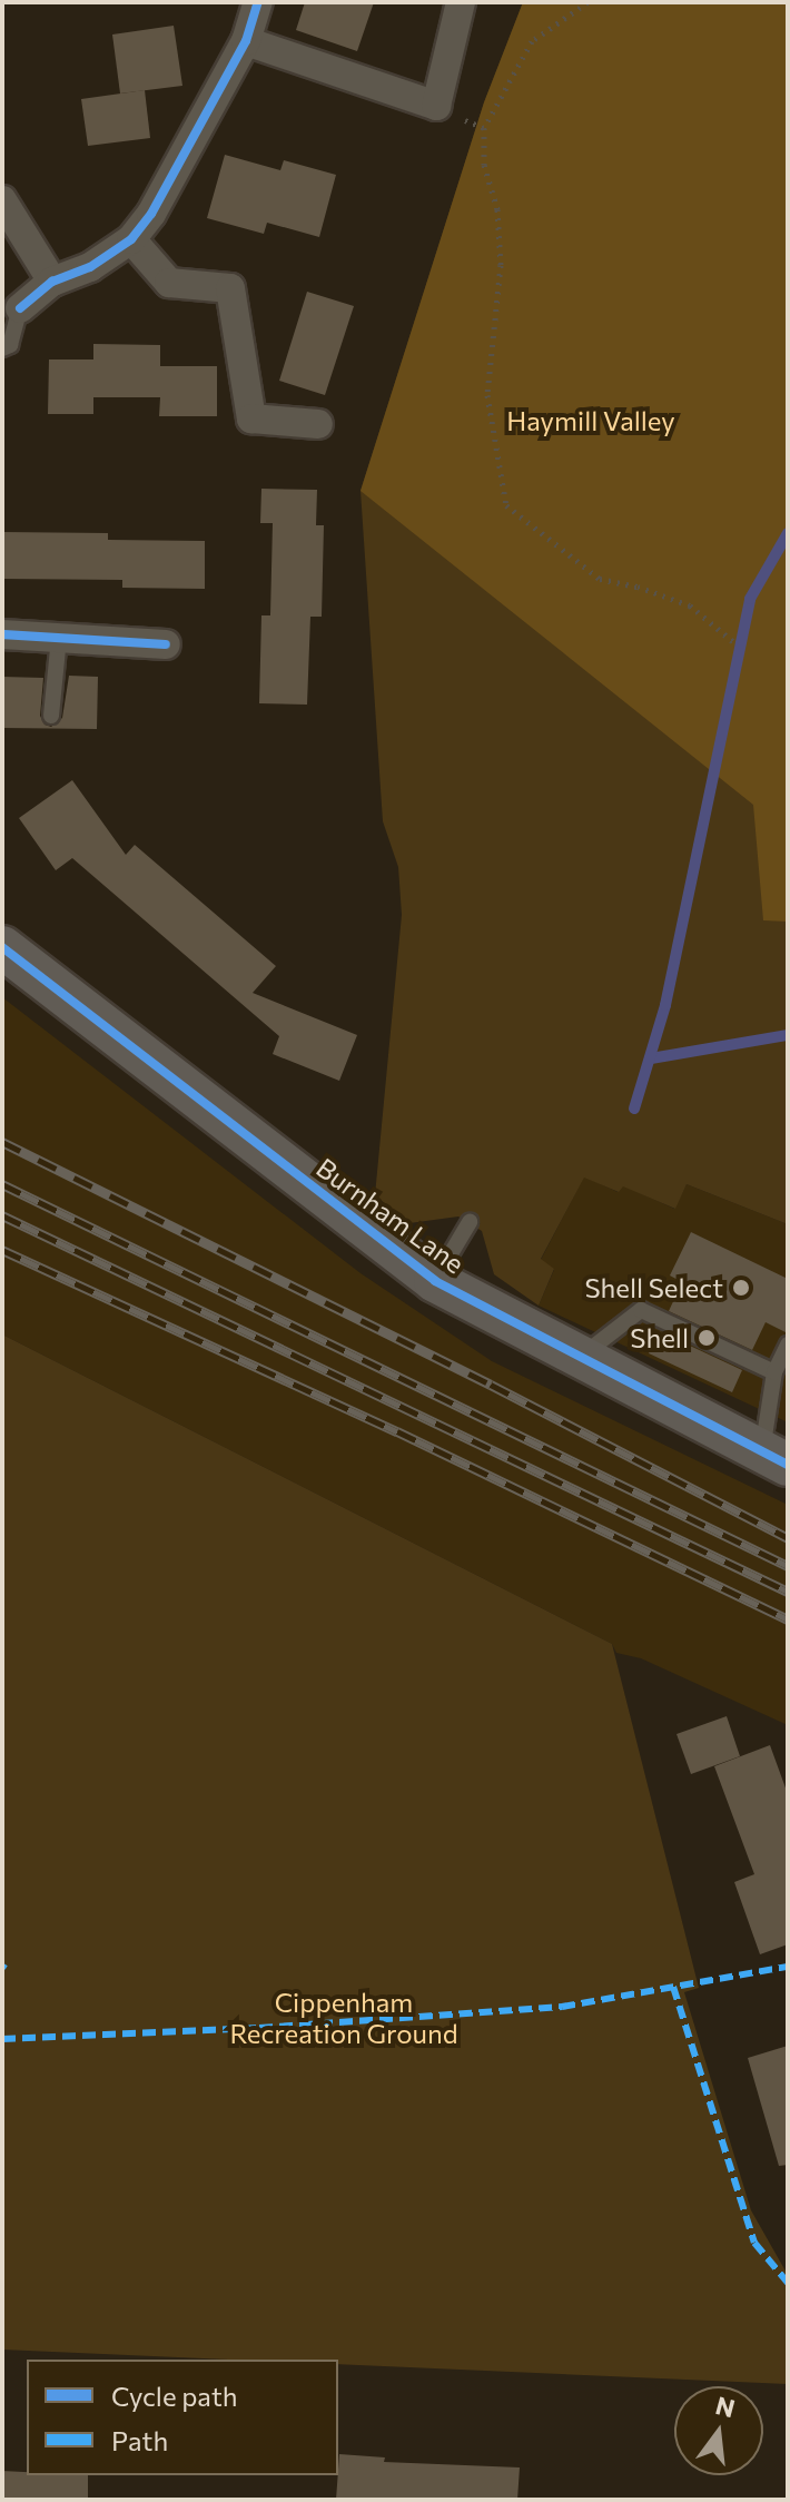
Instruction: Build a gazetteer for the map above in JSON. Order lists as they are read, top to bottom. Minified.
{"streets":{"street":["Burnham Lane"]},"parks":["Haymill Valley","Cippenham Recreation Ground"],"places":["Shell Select","Shell"],"legend":["Cycle path","Path"],"north":"top"}
